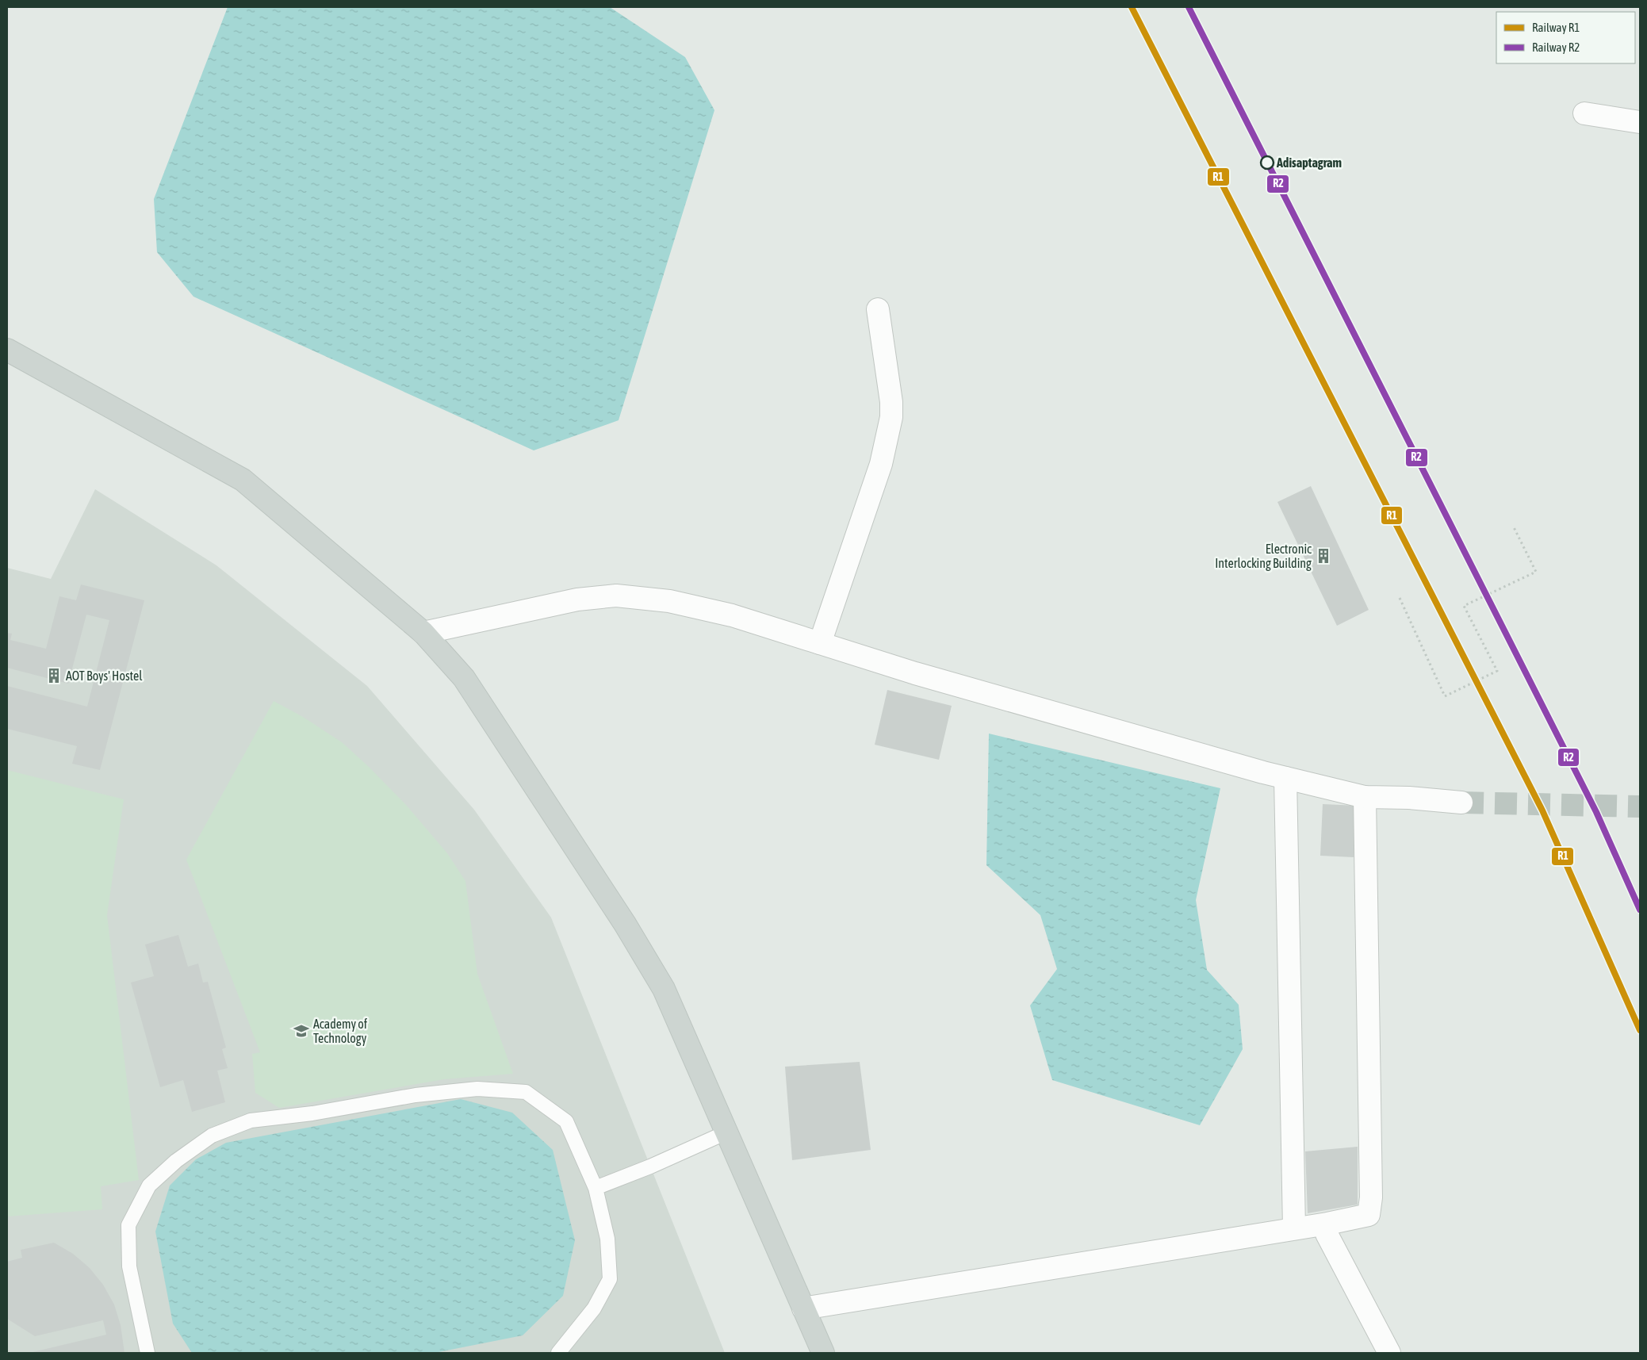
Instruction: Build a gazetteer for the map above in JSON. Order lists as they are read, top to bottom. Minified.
{"places":{"other":["Adisaptagram"],"building":["Electronic Interlocking Building","AOT Boys' Hostel"],"school or university":["Academy of Technology"]},"lines":["rail line R1","rail line R2"],"legend":["Railway R1","Railway R2"]}
